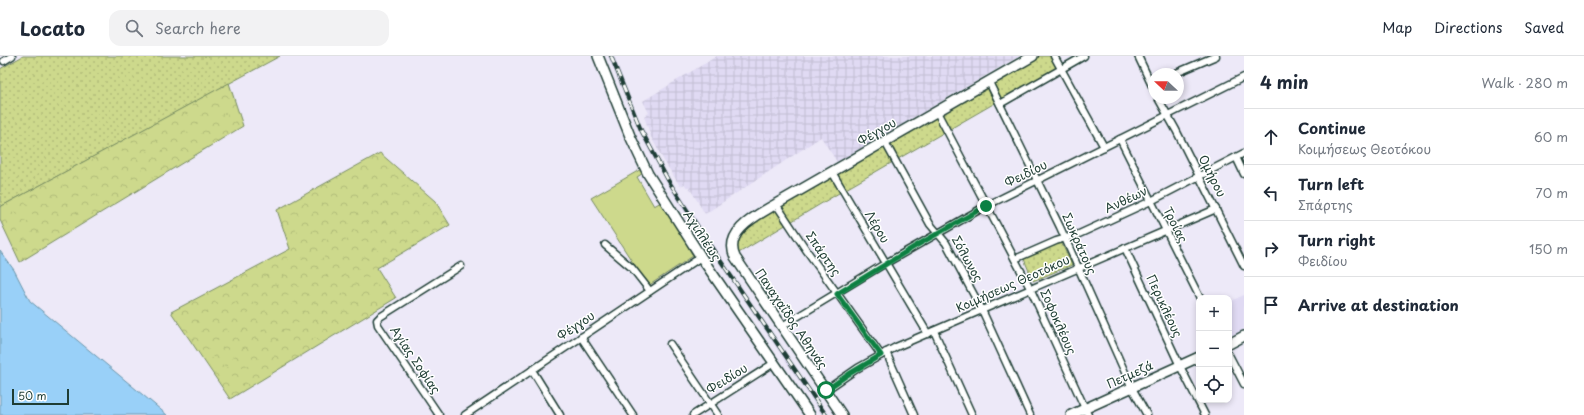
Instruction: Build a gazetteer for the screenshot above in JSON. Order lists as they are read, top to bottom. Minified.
{"streets":{"street":["Φέγγου","Φειδίου","Ομήρου","Ανθέων","Τροίας","Λέρου","Αχιλλέως","Σωκράτους","Σπάρτης","Σόλωνος","Κοιμήσεως Θεοτόκου","Περικλέους","Παναχαΐδος Αθηνάς","Σοφοκλέους","Αγίας Σοφίας","Πετμεζά"]},"crossings":[["Φέγγου","Λέρου"],["Φέγγου","Αχιλλέως"],["Φέγγου","Σωκράτους"],["Φέγγου","Σπάρτης"],["Φέγγου","Σόλωνος"],["Φέγγου","Παναχαΐδος Αθηνάς"],["Φέγγου","Σοφοκλέους"],["Φειδίου","Ομήρου"],["Φειδίου","Τροίας"],["Φειδίου","Λέρου"],["Φειδίου","Αχιλλέως"],["Φειδίου","Σωκράτους"],["Φειδίου","Σπάρτης"],["Φειδίου","Σόλωνος"],["Φειδίου","Παναχαΐδος Αθηνάς"],["Φειδίου","Σοφοκλέους"],["Ομήρου","Ανθέων"],["Ομήρου","Κοιμήσεως Θεοτόκου"],["Ανθέων","Τροίας"],["Ανθέων","Σωκράτους"],["Ανθέων","Σοφοκλέους"],["Τροίας","Κοιμήσεως Θεοτόκου"],["Λέρου","Κοιμήσεως Θεοτόκου"],["Σωκράτους","Κοιμήσεως Θεοτόκου"],["Σωκράτους","Πετμεζά"],["Σπάρτης","Κοιμήσεως Θεοτόκου"],["Σόλωνος","Κοιμήσεως Θεοτόκου"],["Κοιμήσεως Θεοτόκου","Περικλέους"],["Κοιμήσεως Θεοτόκου","Παναχαΐδος Αθηνάς"],["Κοιμήσεως Θεοτόκου","Σοφοκλέους"],["Περικλέους","Πετμεζά"],["Σοφοκλέους","Πετμεζά"]],"scale_bar":"50 m","north":"left","page":{"header":"Locato","search":"Search here","nav":["Map","Directions","Saved"],"heading":["4 min","Walk · 280 m"],"list":[["Continue","Κοιμήσεως Θεοτόκου","60 m"],["Turn left","Σπάρτης","70 m"],["Turn right","Φειδίου","150 m"],"Arrive at destination"],"map_buttons":["+","−"],"scale":"50 m"}}
